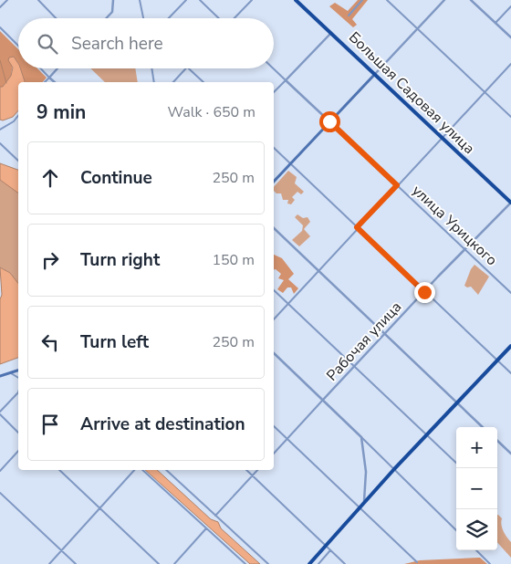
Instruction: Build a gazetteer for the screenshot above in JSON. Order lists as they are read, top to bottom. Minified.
{"streets":{"highway":["Большая Садовая улица"],"street":["улица Урицкого","Рабочая улица"]},"crossings":[["Большая Садовая улица","Рабочая улица"],["улица Урицкого","Рабочая улица"]],"page":{"search":"Search here","heading":["9 min","Walk · 650 m"],"list":[["Continue","250 m"],["Turn right","150 m"],["Turn left","250 m"],"Arrive at destination"],"map_buttons":["+","−"]}}
